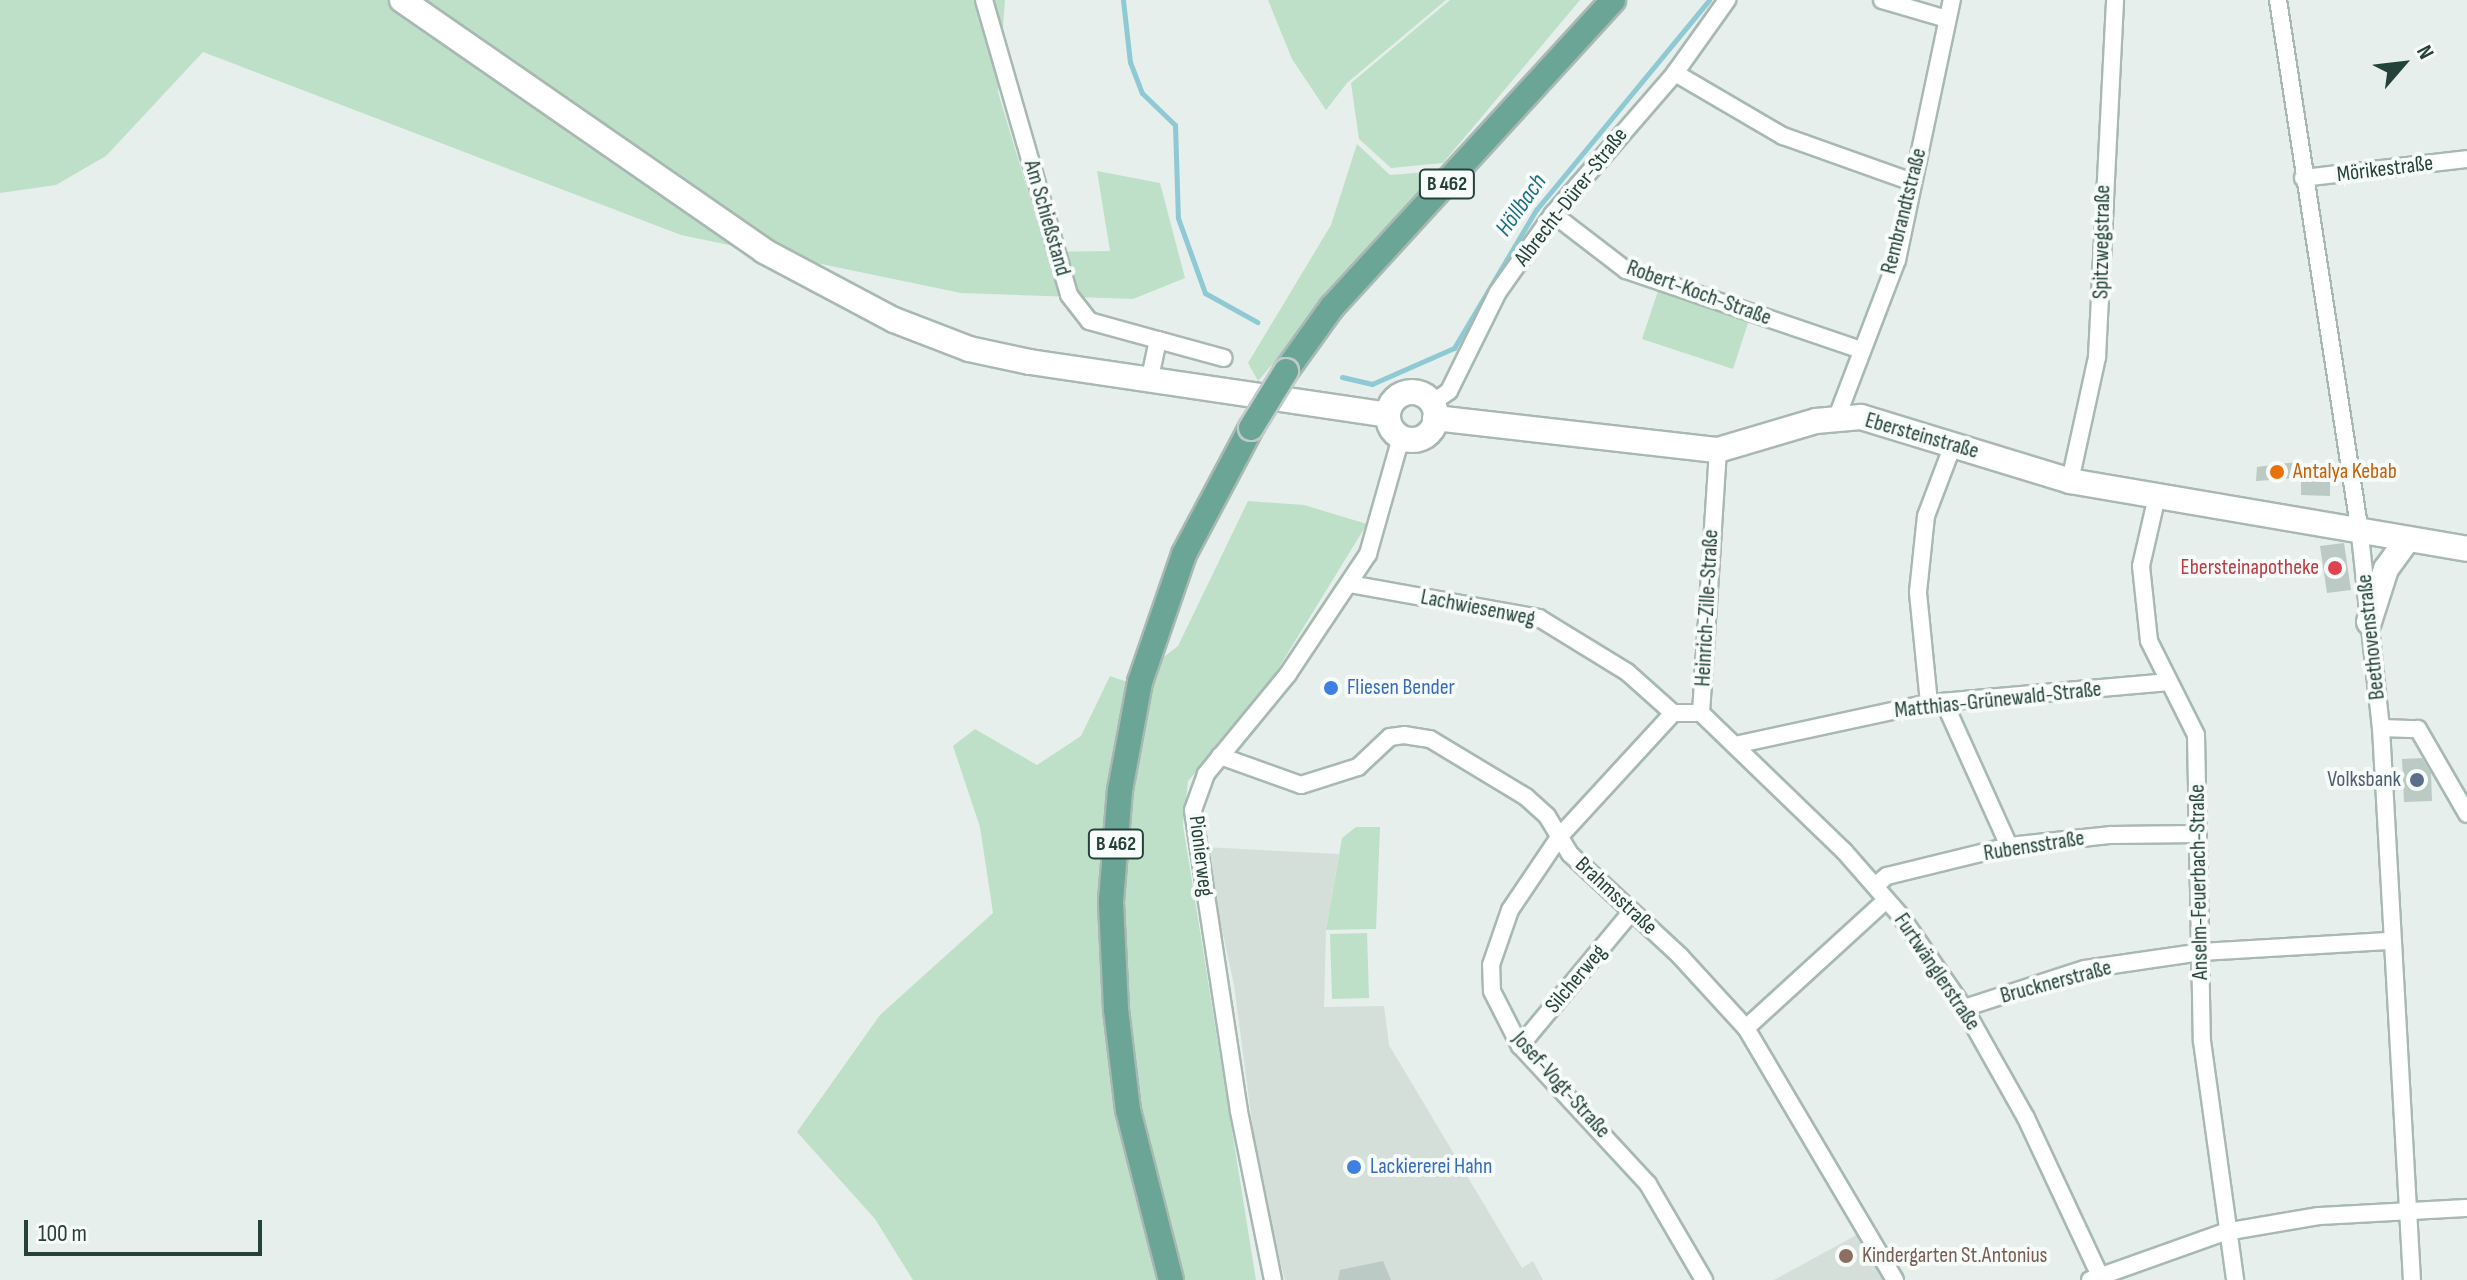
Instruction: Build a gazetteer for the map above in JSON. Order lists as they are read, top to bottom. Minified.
{"streets":{"main road":["B 462"],"street":["Mörikestraße","Albrecht-Dürer-Straße","Rembrandtstraße","Am Schießstand","Spitzwegstraße","Robert-Koch-Straße","Ebersteinstraße","Lachwiesenweg","Heinrich-Zille-Straße","Beethovenstraße","Matthias-Grünewald-Straße","Rubensstraße","Pionierweg","Anselm-Feuerbach-Straße","Brahmsstraße","Furtwänglerstraße","Silcherweg","Brucknerstraße","Josef-Vogt-Straße"]},"crossings":[["Mörikestraße","Beethovenstraße"],["Albrecht-Dürer-Straße","Robert-Koch-Straße"],["Albrecht-Dürer-Straße","Ebersteinstraße"],["Rembrandtstraße","Robert-Koch-Straße"],["Rembrandtstraße","Ebersteinstraße"],["Spitzwegstraße","Ebersteinstraße"],["Ebersteinstraße","Heinrich-Zille-Straße"],["Ebersteinstraße","Beethovenstraße"],["Ebersteinstraße","Anselm-Feuerbach-Straße"],["Lachwiesenweg","Heinrich-Zille-Straße"],["Lachwiesenweg","Pionierweg"],["Heinrich-Zille-Straße","Brahmsstraße"],["Heinrich-Zille-Straße","Furtwänglerstraße"],["Heinrich-Zille-Straße","Josef-Vogt-Straße"],["Beethovenstraße","Brucknerstraße"],["Matthias-Grünewald-Straße","Anselm-Feuerbach-Straße"],["Matthias-Grünewald-Straße","Furtwänglerstraße"],["Rubensstraße","Anselm-Feuerbach-Straße"],["Rubensstraße","Furtwänglerstraße"],["Pionierweg","Brahmsstraße"],["Anselm-Feuerbach-Straße","Brucknerstraße"],["Brahmsstraße","Silcherweg"],["Brahmsstraße","Josef-Vogt-Straße"],["Furtwänglerstraße","Brucknerstraße"],["Silcherweg","Josef-Vogt-Straße"]],"water":["Höllbach"],"places":["Antalya Kebab","Ebersteinapotheke","Fliesen Bender","Volksbank","Lackiererei Hahn","Kindergarten St.Antonius"],"scale_bar":"100 m","north":"top right"}
